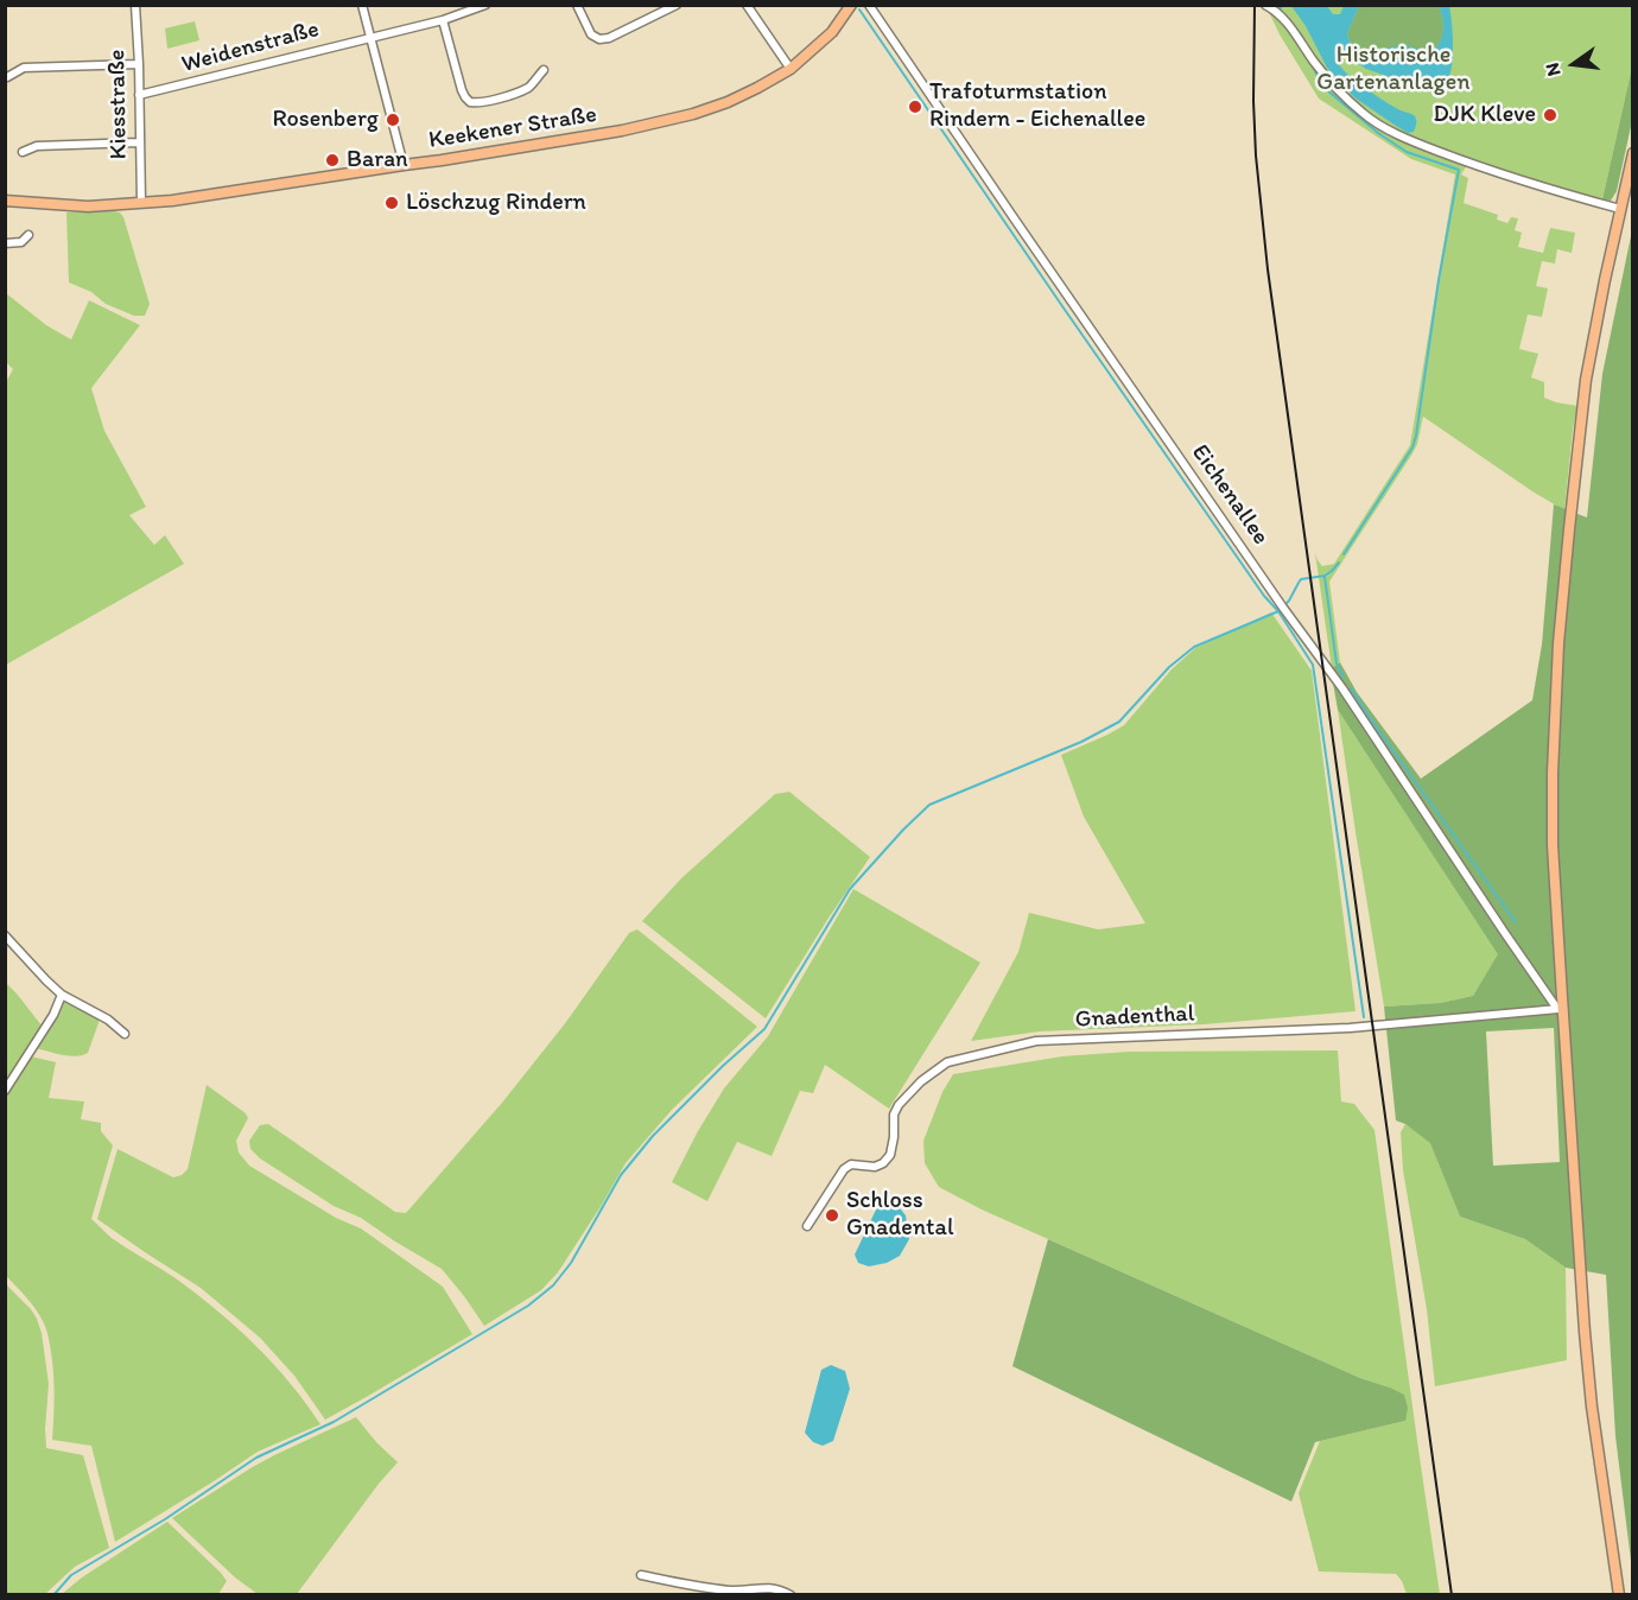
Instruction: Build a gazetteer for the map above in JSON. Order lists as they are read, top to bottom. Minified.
{"streets":{"main road":["Keekener Straße"],"street":["Weidenstraße","Kiesstraße","Eichenallee","Gnadenthal"]},"crossings":[["Weidenstraße","Kiesstraße"],["Kiesstraße","Keekener Straße"],["Eichenallee","Gnadenthal"]],"parks":["Historische Gartenanlagen"],"places":["Trafoturmstation Rindern - Eichenallee","DJK Kleve","Rosenberg","Baran","Löschzug Rindern","Schloss Gnadental"],"north":"left"}
